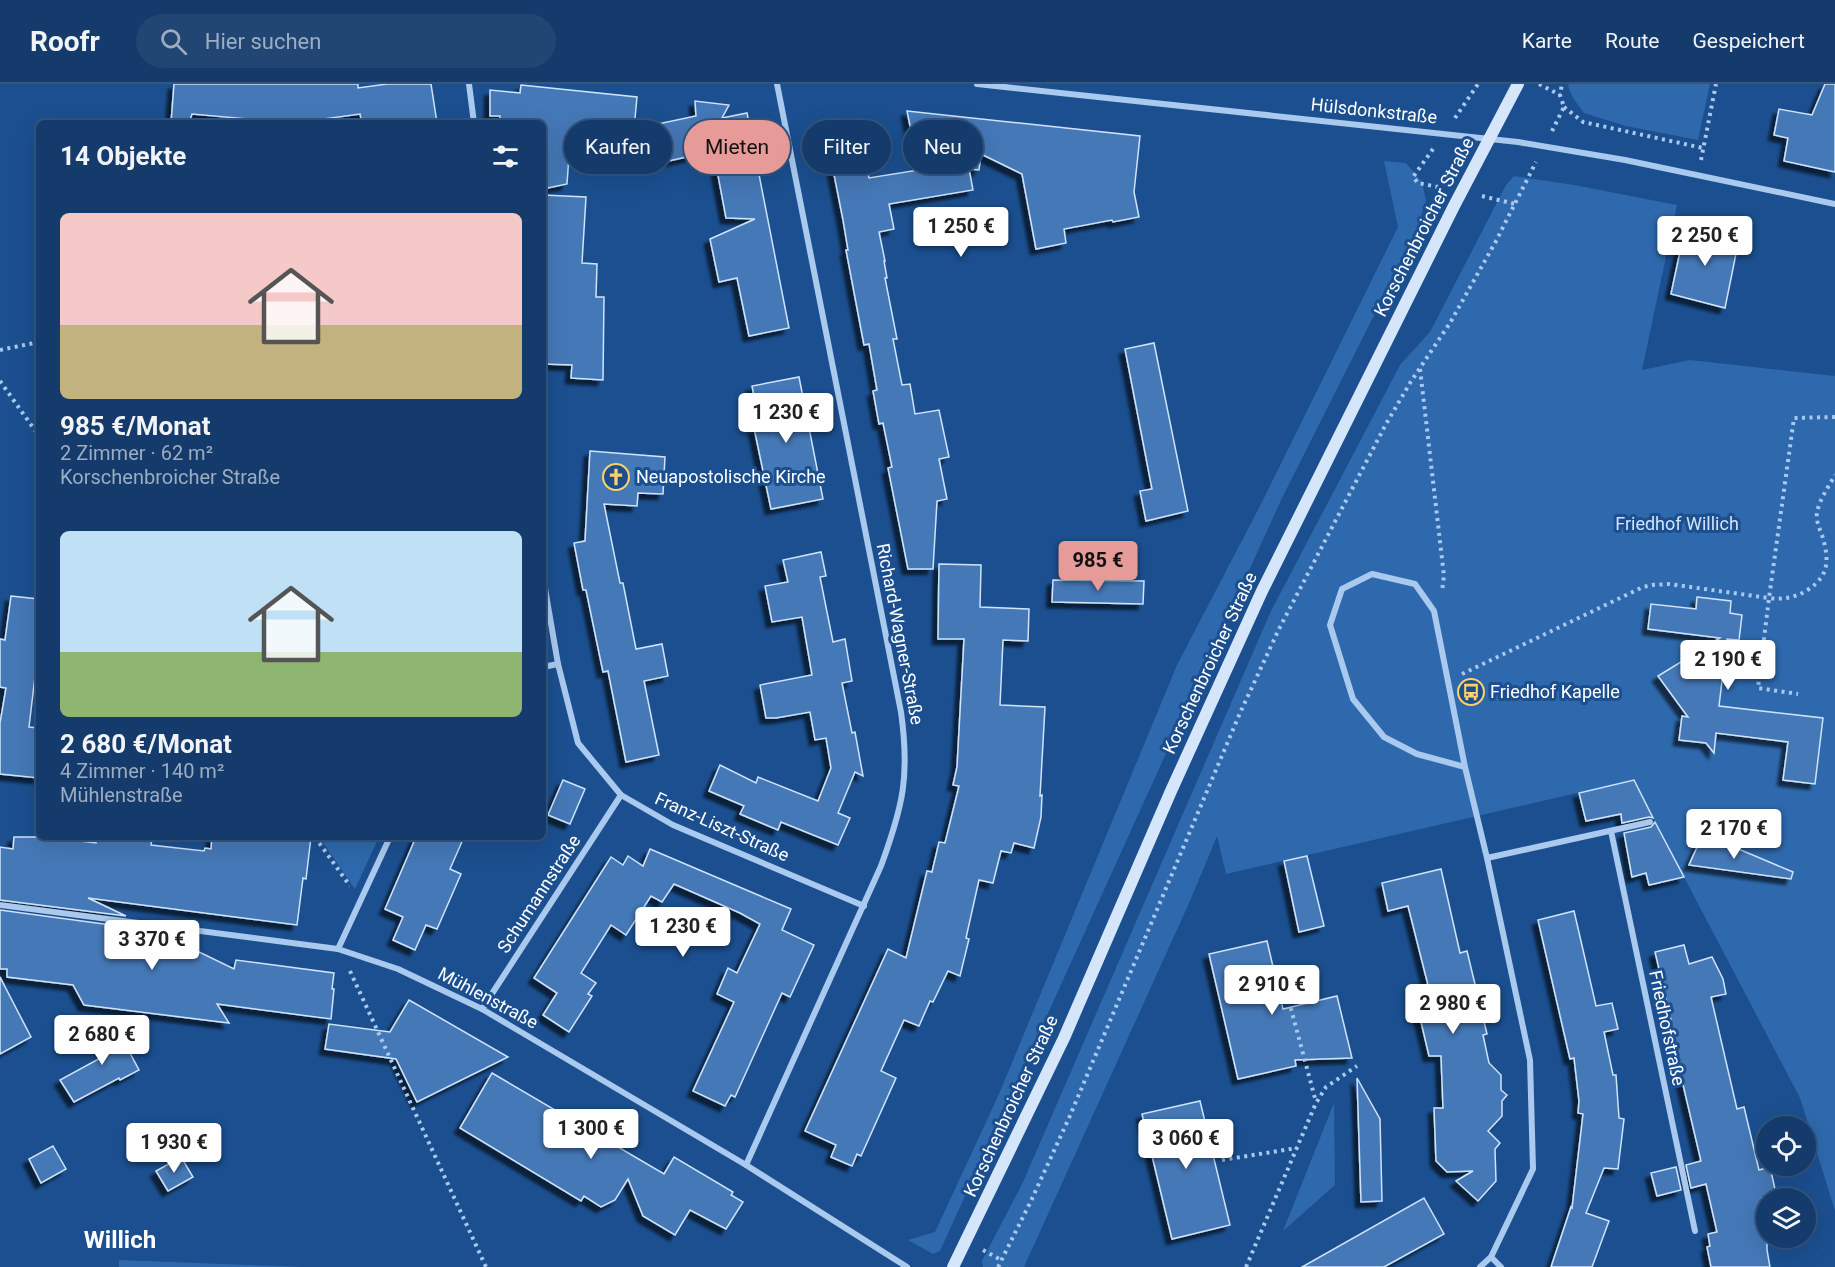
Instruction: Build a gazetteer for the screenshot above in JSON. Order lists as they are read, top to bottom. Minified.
{"streets":{"main road":["Korschenbroicher Straße"],"street":["Hülsdonkstraße","Richard-Wagner-Straße","Franz-Liszt-Straße","Schumannstraße","Mühlenstraße","Friedhofstraße"]},"crossings":[["Hülsdonkstraße","Korschenbroicher Straße"],["Richard-Wagner-Straße","Franz-Liszt-Straße"],["Richard-Wagner-Straße","Mühlenstraße"],["Franz-Liszt-Straße","Schumannstraße"],["Schumannstraße","Mühlenstraße"]],"districts":["Willich"],"parks":["Friedhof Willich"],"places":{"church":["Neuapostolische Kirche"],"bus stop":["Friedhof Kapelle"]},"page":{"header":"Roofr","search":"Hier suchen","nav":["Karte","Route","Gespeichert"],"chip":["Kaufen","Mieten","Filter","Neu"],"heading":"14 Objekte","list":[{"name":"985 €/Monat","note":"2 Zimmer · 62 m² · Korschenbroicher Straße"},{"name":"2 680 €/Monat","note":"4 Zimmer · 140 m² · Mühlenstraße"}],"price":["1 250 €","2 250 €","1 230 €","985 €","2 190 €","2 170 €","1 230 €","3 370 €","2 910 €","2 980 €","2 680 €","1 300 €","3 060 €","1 930 €"]}}
